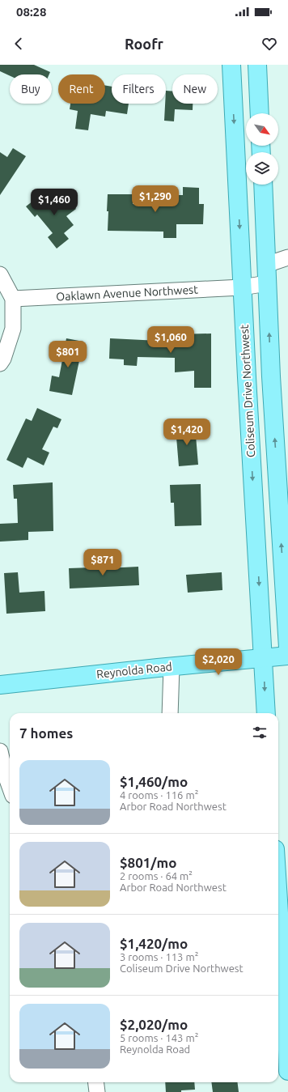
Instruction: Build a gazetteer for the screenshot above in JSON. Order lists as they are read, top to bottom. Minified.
{"streets":{"main road":["Coliseum Drive Northwest","Reynolda Road"],"street":["Oaklawn Avenue Northwest"]},"crossings":[["Oaklawn Avenue Northwest","Coliseum Drive Northwest"],["Coliseum Drive Northwest","Reynolda Road"]],"north":"bottom right","page":{"status":"08:28","header":"Roofr","chip":["Buy","Rent","Filters","New"],"price":["$1,290","$1,460","$1,060","$801","$1,420","$871","$2,020"],"heading":"7 homes","list":[{"name":"$1,460/mo","note":"4 rooms · 116 m² · Arbor Road Northwest"},{"name":"$801/mo","note":"2 rooms · 64 m² · Arbor Road Northwest"},{"name":"$1,420/mo","note":"3 rooms · 113 m² · Coliseum Drive Northwest"},{"name":"$2,020/mo","note":"5 rooms · 143 m² · Reynolda Road"}]}}
